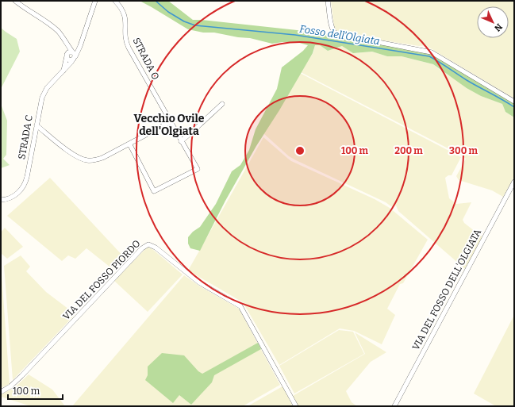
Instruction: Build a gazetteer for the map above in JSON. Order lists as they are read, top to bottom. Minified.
{"streets":{"street":["STRADA O","STRADA C","VIA DEL FOSSO PIORDO","VIA DEL FOSSO DELL'OLGIATA"]},"districts":["Vecchio Ovile dell'Olgiata"],"water":["Fosso dell’Olgiata"],"scale_bar":"100 m","north":"bottom right","rings":["100 m","200 m","300 m"]}
